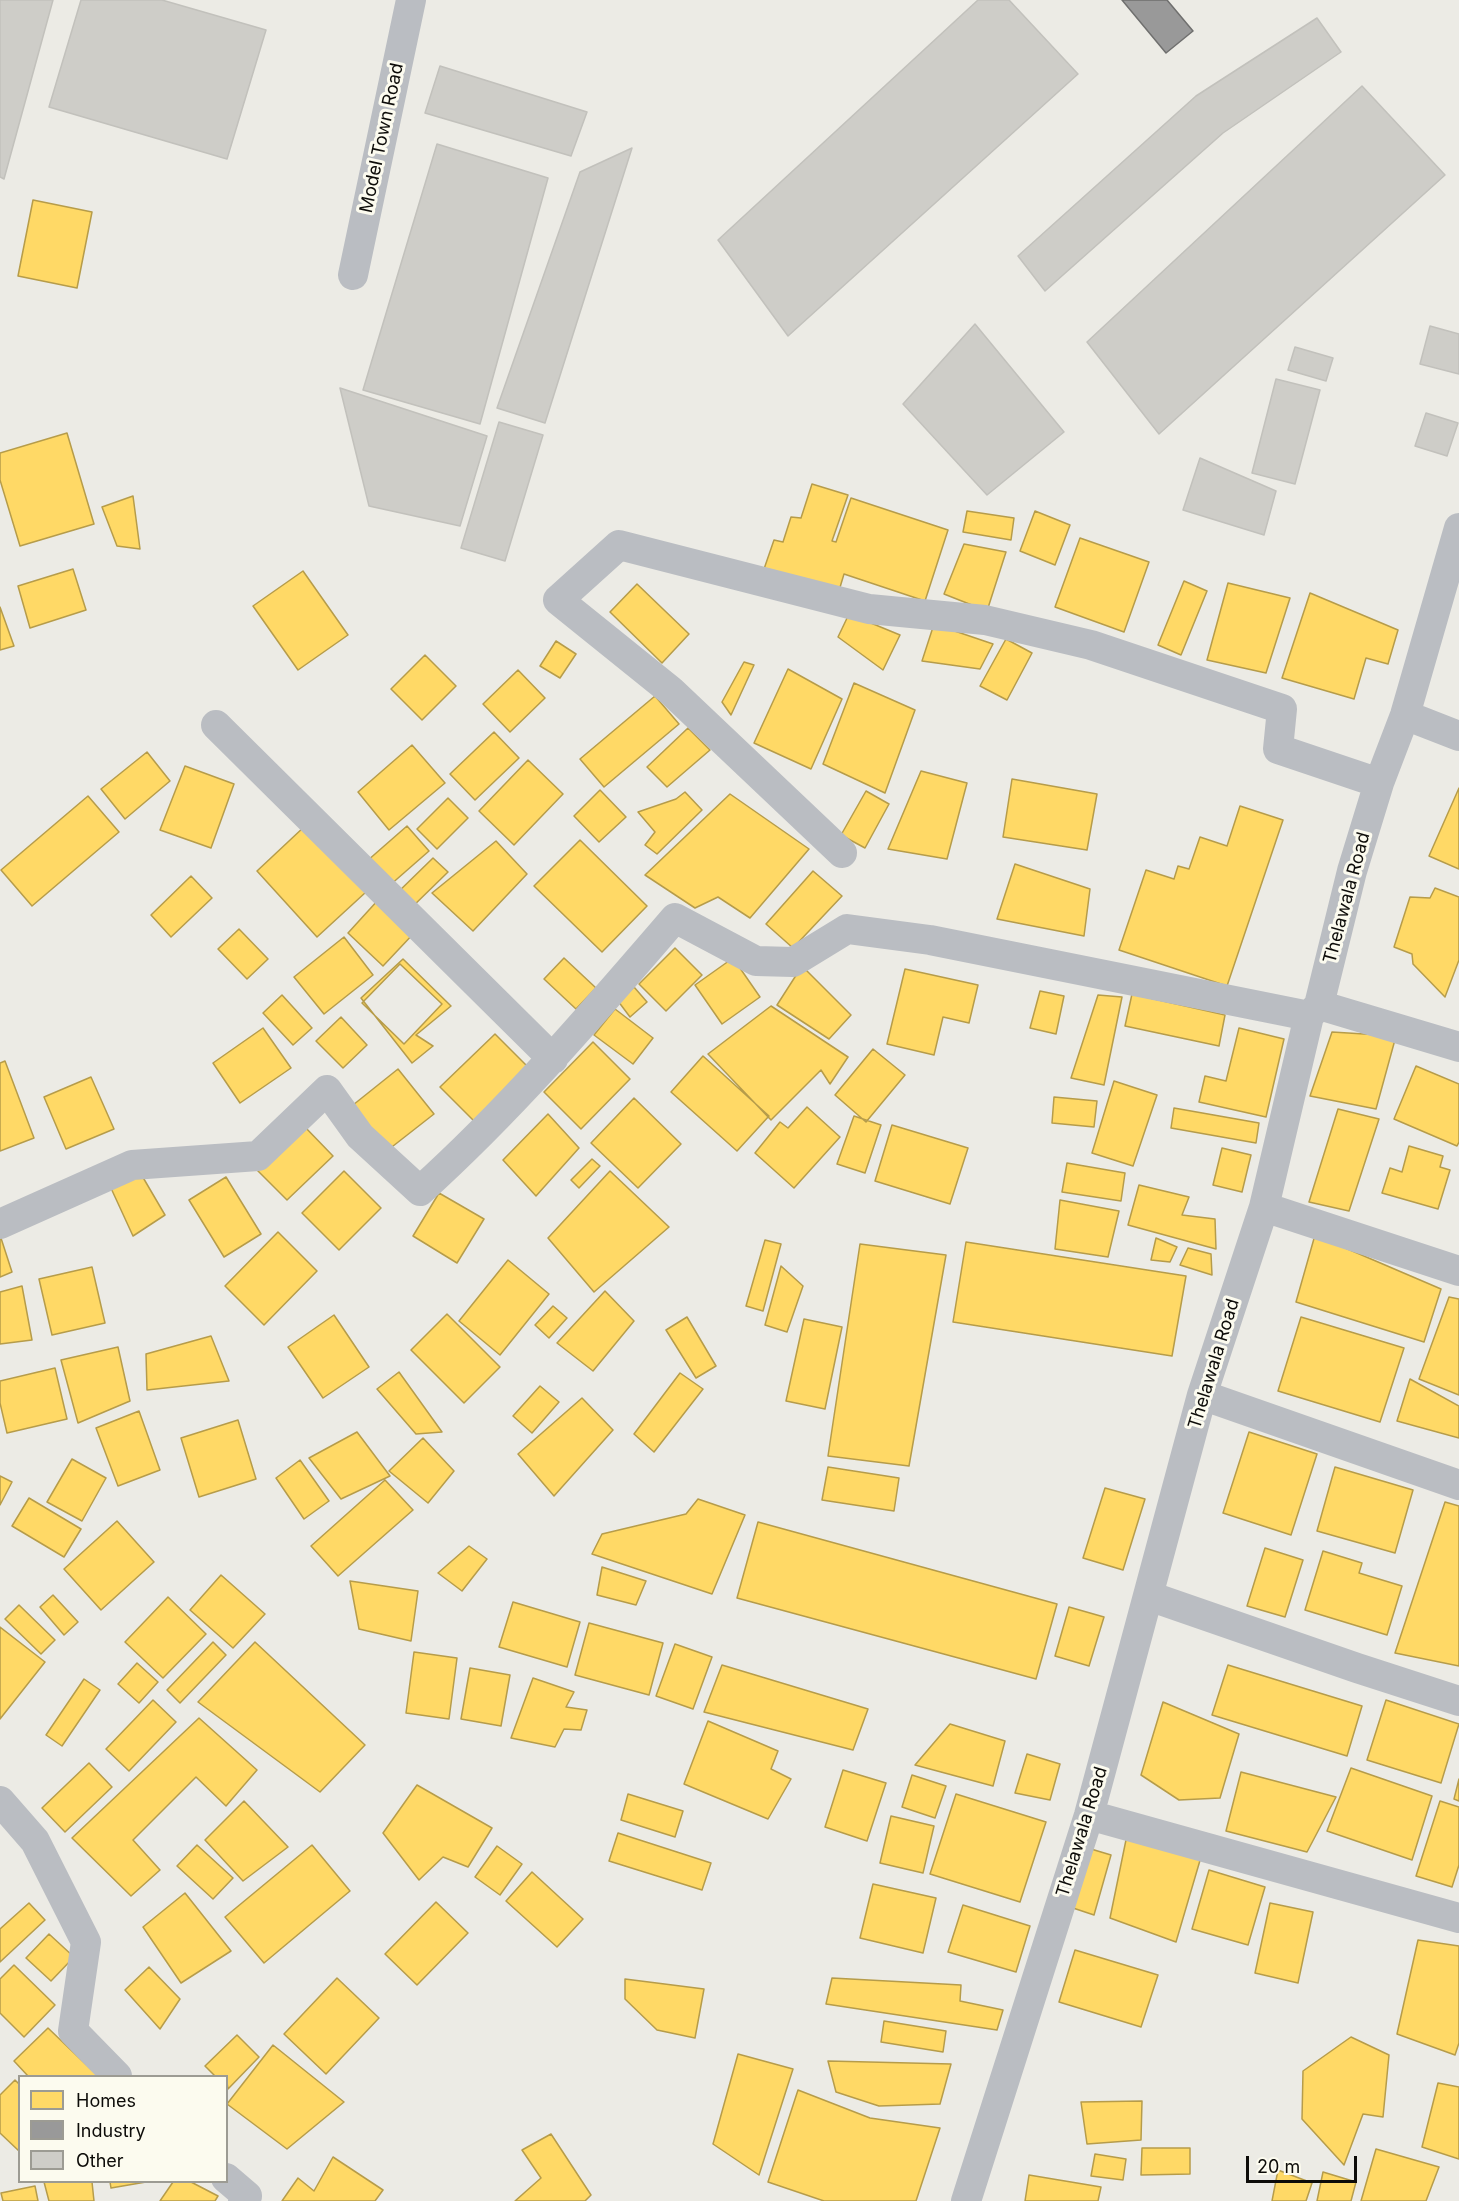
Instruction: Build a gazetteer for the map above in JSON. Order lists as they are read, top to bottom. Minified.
{"streets":{"street":["Model Town Road","Thelawala Road"]},"legend":["Homes","Industry","Other"],"scale_bar":"20 m"}
